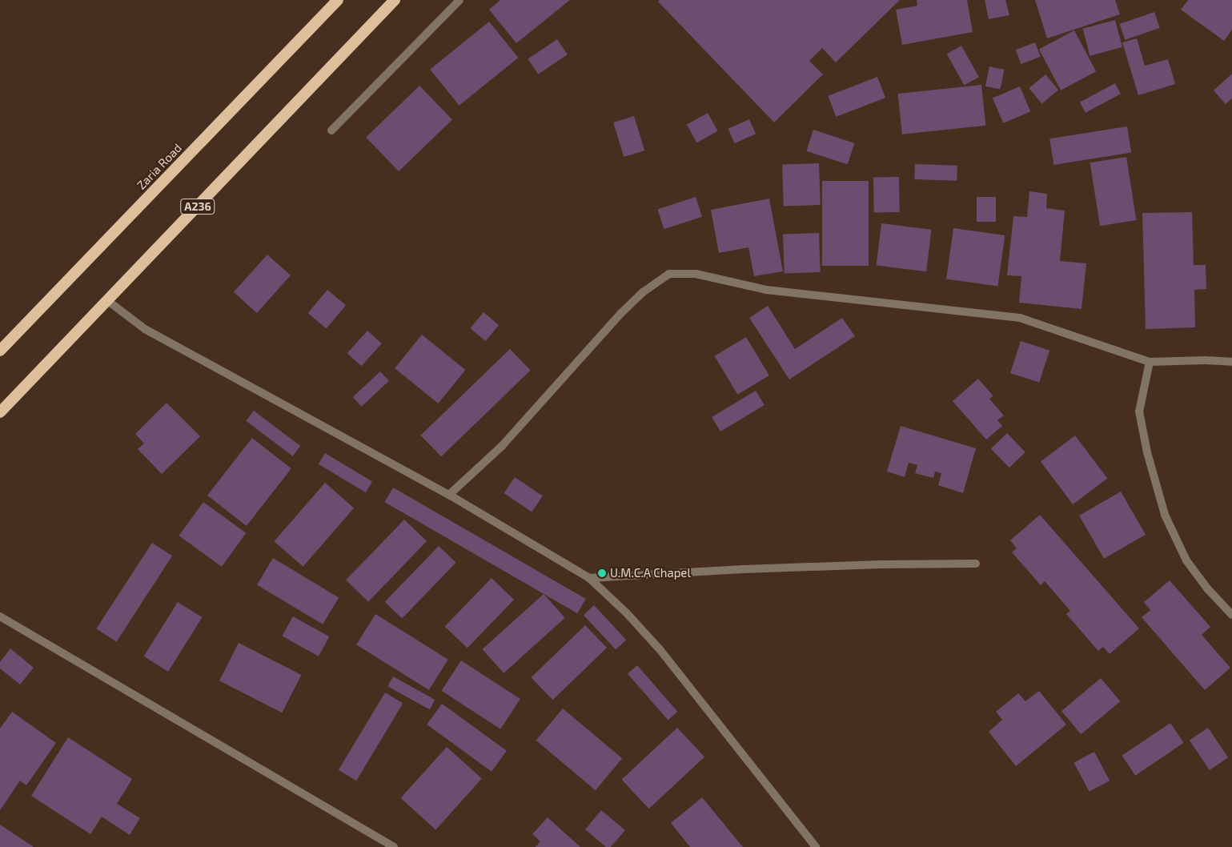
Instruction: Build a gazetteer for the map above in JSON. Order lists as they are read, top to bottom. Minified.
{"streets":{"highway":["Zaria Road","A236"]},"places":["U.M.C.A Chapel"]}
